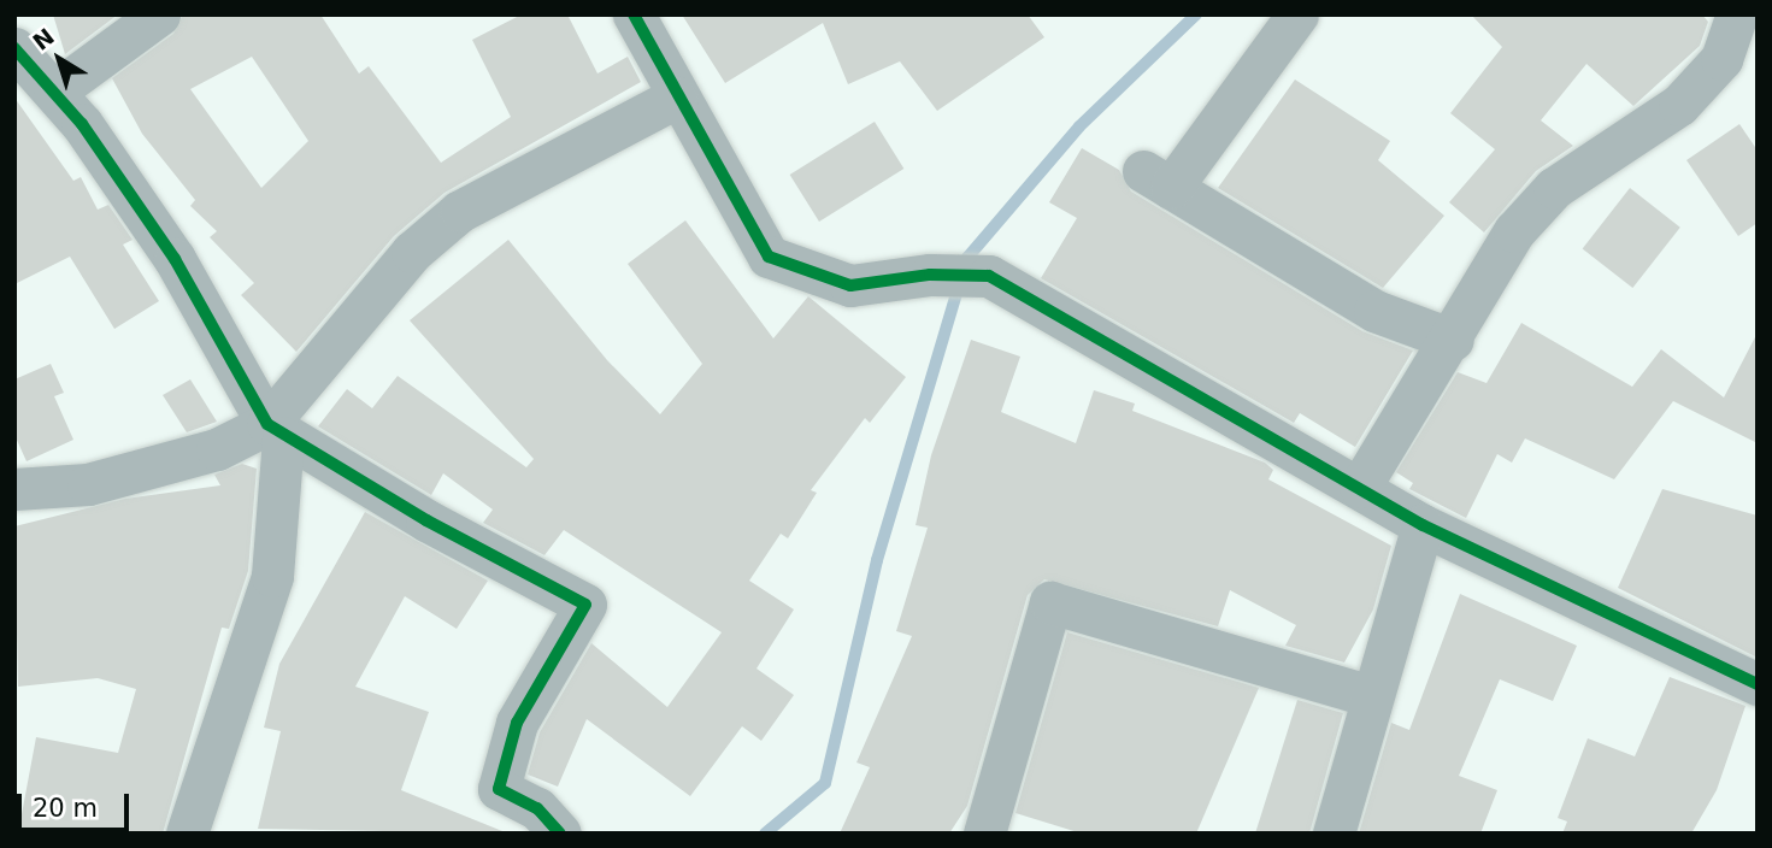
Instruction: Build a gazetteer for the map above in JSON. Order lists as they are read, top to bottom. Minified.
{"scale_bar":"20 m","north":"top left"}
